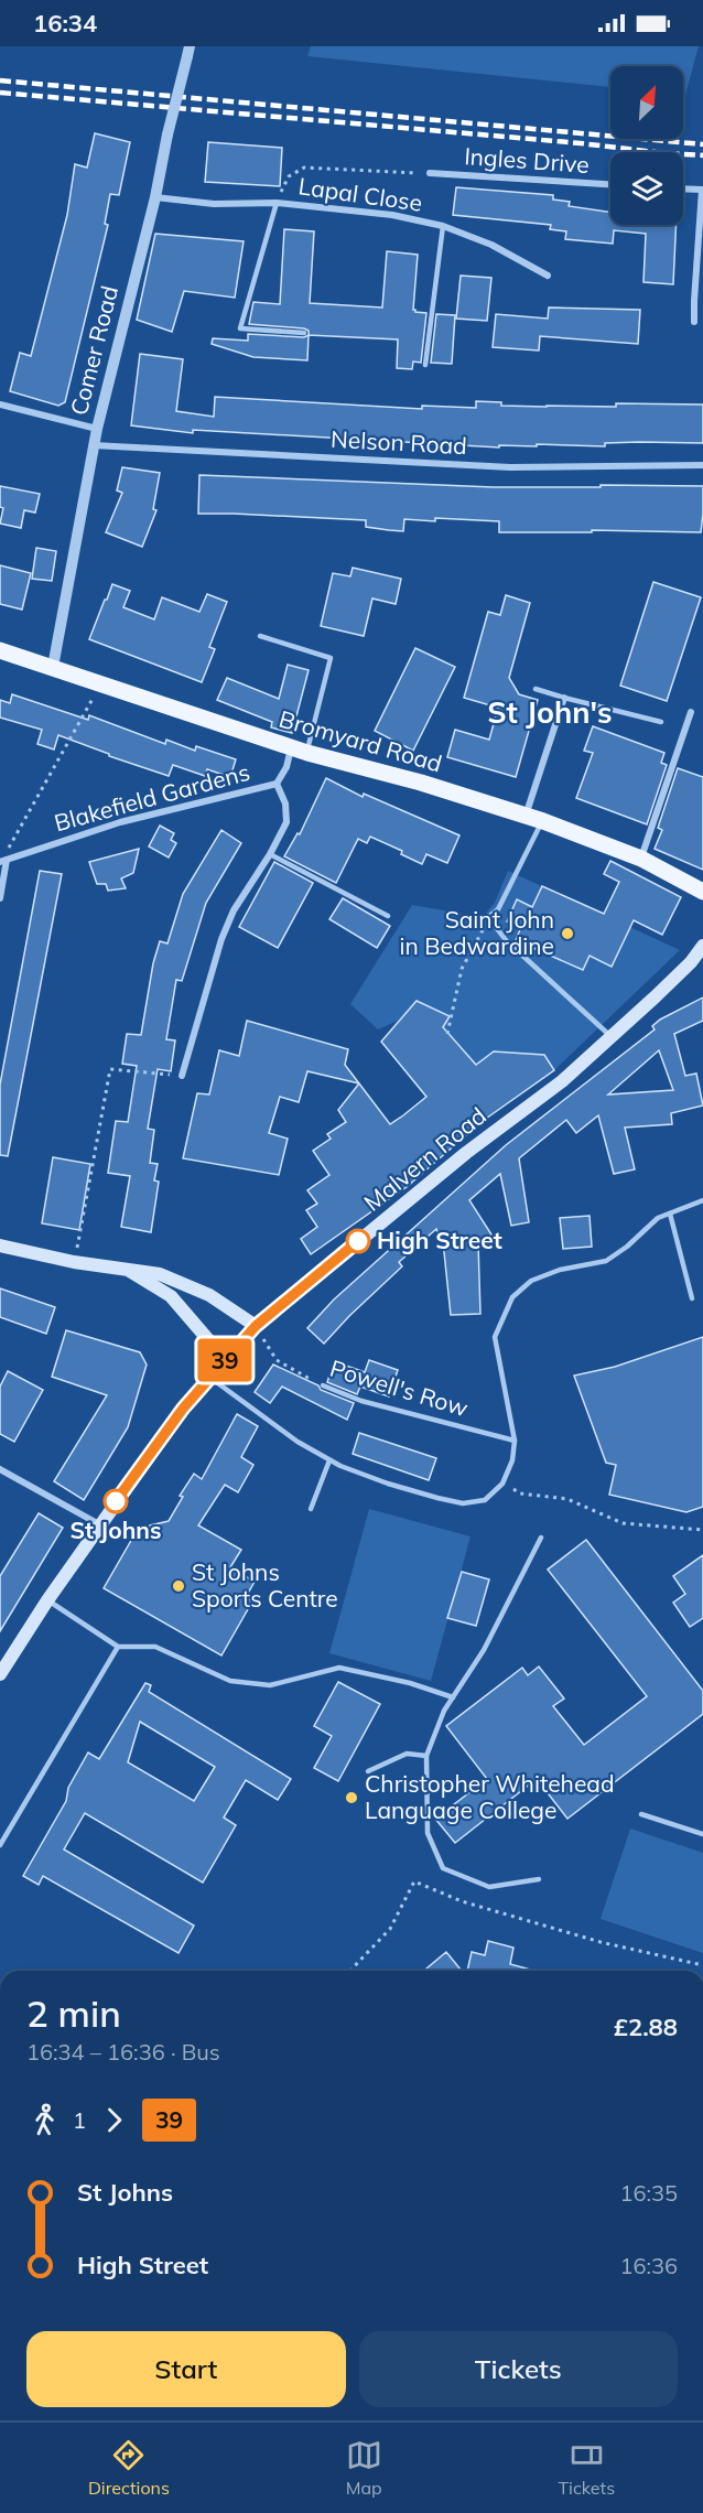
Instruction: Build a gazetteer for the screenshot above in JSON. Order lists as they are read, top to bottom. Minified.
{"streets":{"main road":["Bromyard Road","Malvern Road"],"street":["Ingles Drive","Lapal Close","Comer Road","Nelson Road","Blakefield Gardens"],"lane":["Powell's Row"]},"crossings":[["Lapal Close","Comer Road"],["Comer Road","Nelson Road"],["Comer Road","Bromyard Road"],["Bromyard Road","Blakefield Gardens"],["Malvern Road","Powell's Row"]],"districts":["St John's"],"places":["Saint John in Bedwardine","High Street","St Johns","St Johns Sports Centre","Christopher Whitehead Language College"],"lines":["bus line 39"],"north":"top right","page":{"status":"16:34","on_map":"39","heading":["2 min","16:34 – 16:36 · Bus","£2.88"],"legs":["1","39"],"list":[{"name":"St Johns","value":"16:35"},{"name":"High Street","value":"16:36"}],"buttons":["Start","Tickets"],"tabs":["Directions","Map","Tickets"]}}
